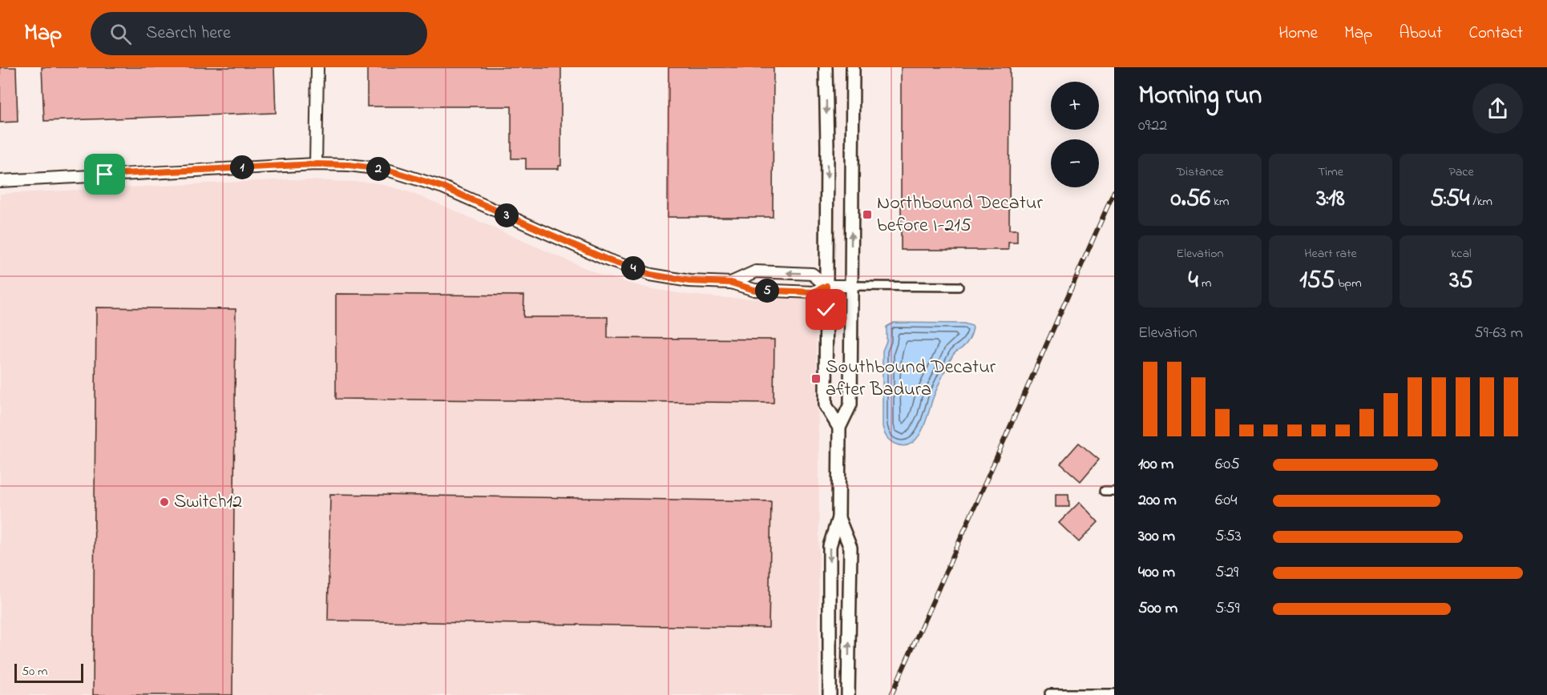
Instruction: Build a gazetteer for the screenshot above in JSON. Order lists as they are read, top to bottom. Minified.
{"places":{"transit":["Northbound Decatur before I-215","Southbound Decatur after Badura"],"other":["Switch12"]},"scale_bar":"50 m","page":{"header":"Map","search":"Search here","nav":["Home","Map","About","Contact"],"heading":["Morning run","09:22"],"map_buttons":["+","−"],"stats":[["Distance","0.56 km"],["Time","3:18"],["Pace","5:54 /km"],["Elevation","4 m"],["Heart rate","155 bpm"],["kcal","35"]],"pins":["1","2","3","4","5"],"chart":["Elevation","59–63 m"],"list":[{"name":"100 m","note":"6:05"},{"name":"200 m","note":"6:04"},{"name":"300 m","note":"5:53"},{"name":"400 m","note":"5:29"},{"name":"500 m","note":"5:59"}],"scale":"50 m"}}
